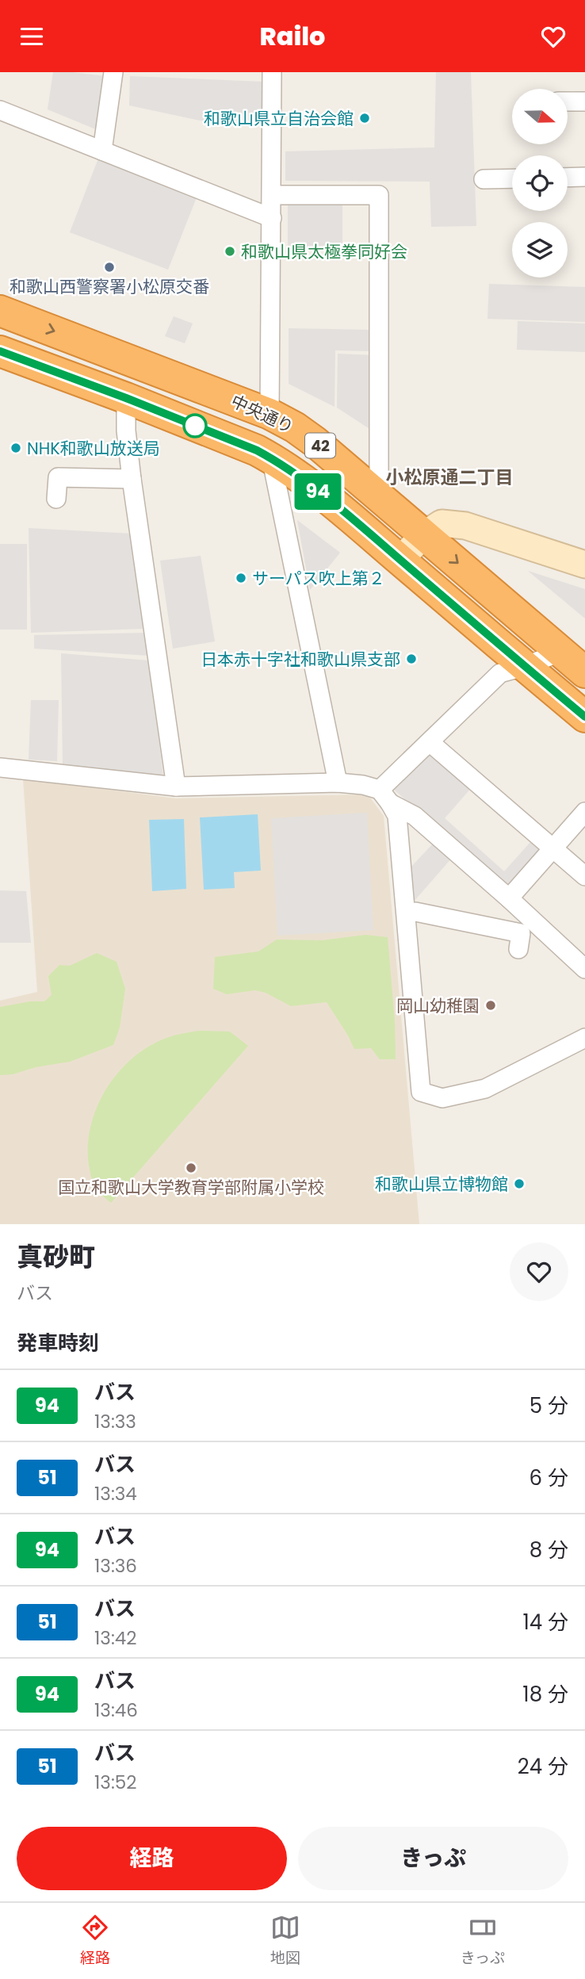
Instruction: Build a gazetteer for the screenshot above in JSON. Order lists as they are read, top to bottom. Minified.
{"streets":{"highway":["中央通り","42"]},"districts":["小松原通二丁目"],"places":["和歌山県立自治会館","和歌山県太極拳同好会","和歌山西警察署小松原交番","NHK和歌山放送局","サーパス吹上第２","日本赤十字社和歌山県支部","岡山幼稚園","国立和歌山大学教育学部附属小学校","和歌山県立博物館"],"lines":["bus line 94"],"north":"right","page":{"header":"Railo","on_map":"94","heading":[["真砂町","バス"],"発車時刻"],"list":[{"mark":"94","name":"バス","note":"13:33","value":"5 分"},{"mark":"51","name":"バス","note":"13:34","value":"6 分"},{"mark":"94","name":"バス","note":"13:36","value":"8 分"},{"mark":"51","name":"バス","note":"13:42","value":"14 分"},{"mark":"94","name":"バス","note":"13:46","value":"18 分"},{"mark":"51","name":"バス","note":"13:52","value":"24 分"}],"buttons":["経路","きっぷ"],"tabs":["経路","地図","きっぷ"]}}
